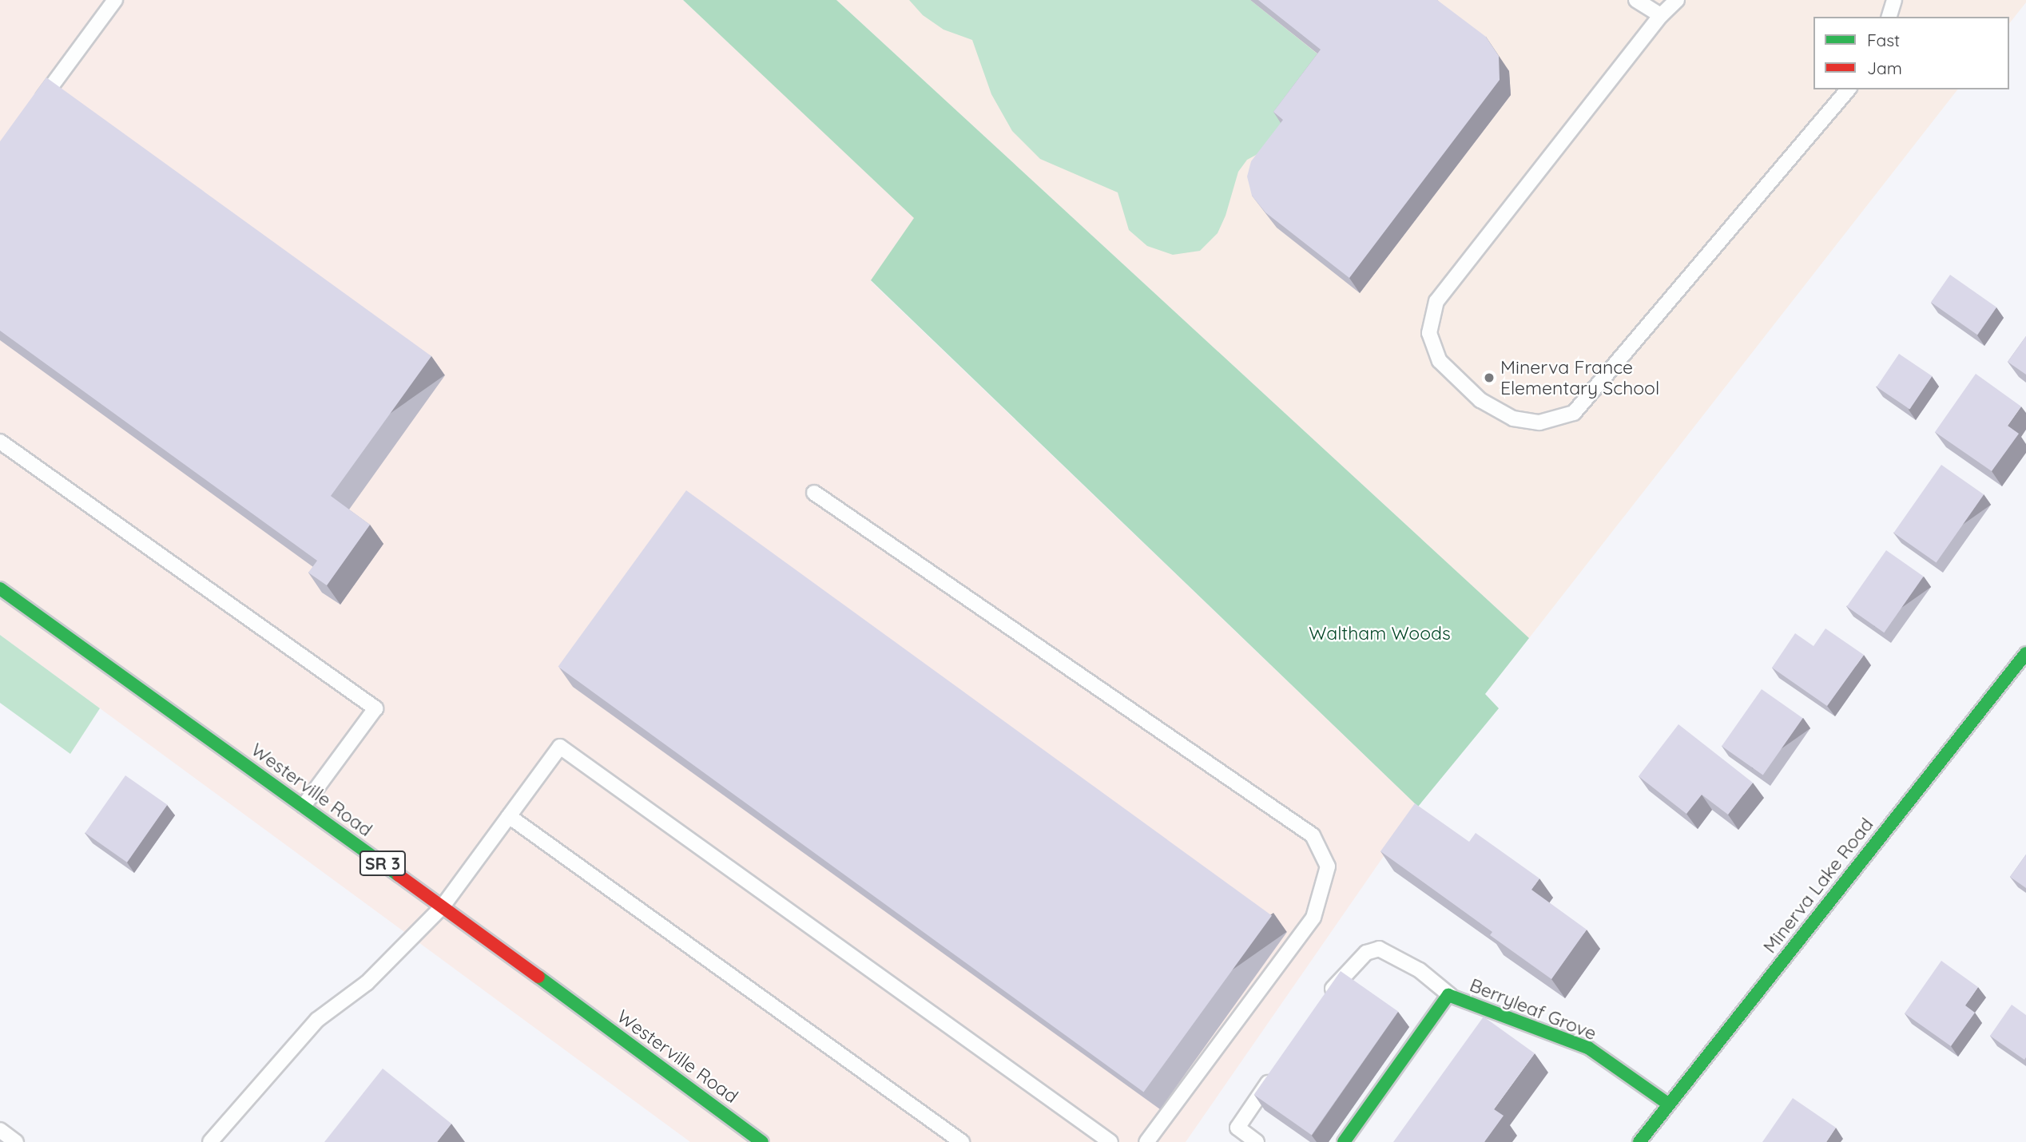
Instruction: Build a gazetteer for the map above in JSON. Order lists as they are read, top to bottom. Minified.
{"streets":{"street":["Westerville Road","SR 3","Minerva Lake Road","Berryleaf Grove"]},"crossings":[["Minerva Lake Road","Berryleaf Grove"]],"parks":["Waltham Woods"],"places":["Minerva France Elementary School"],"legend":["Fast","Jam"]}
